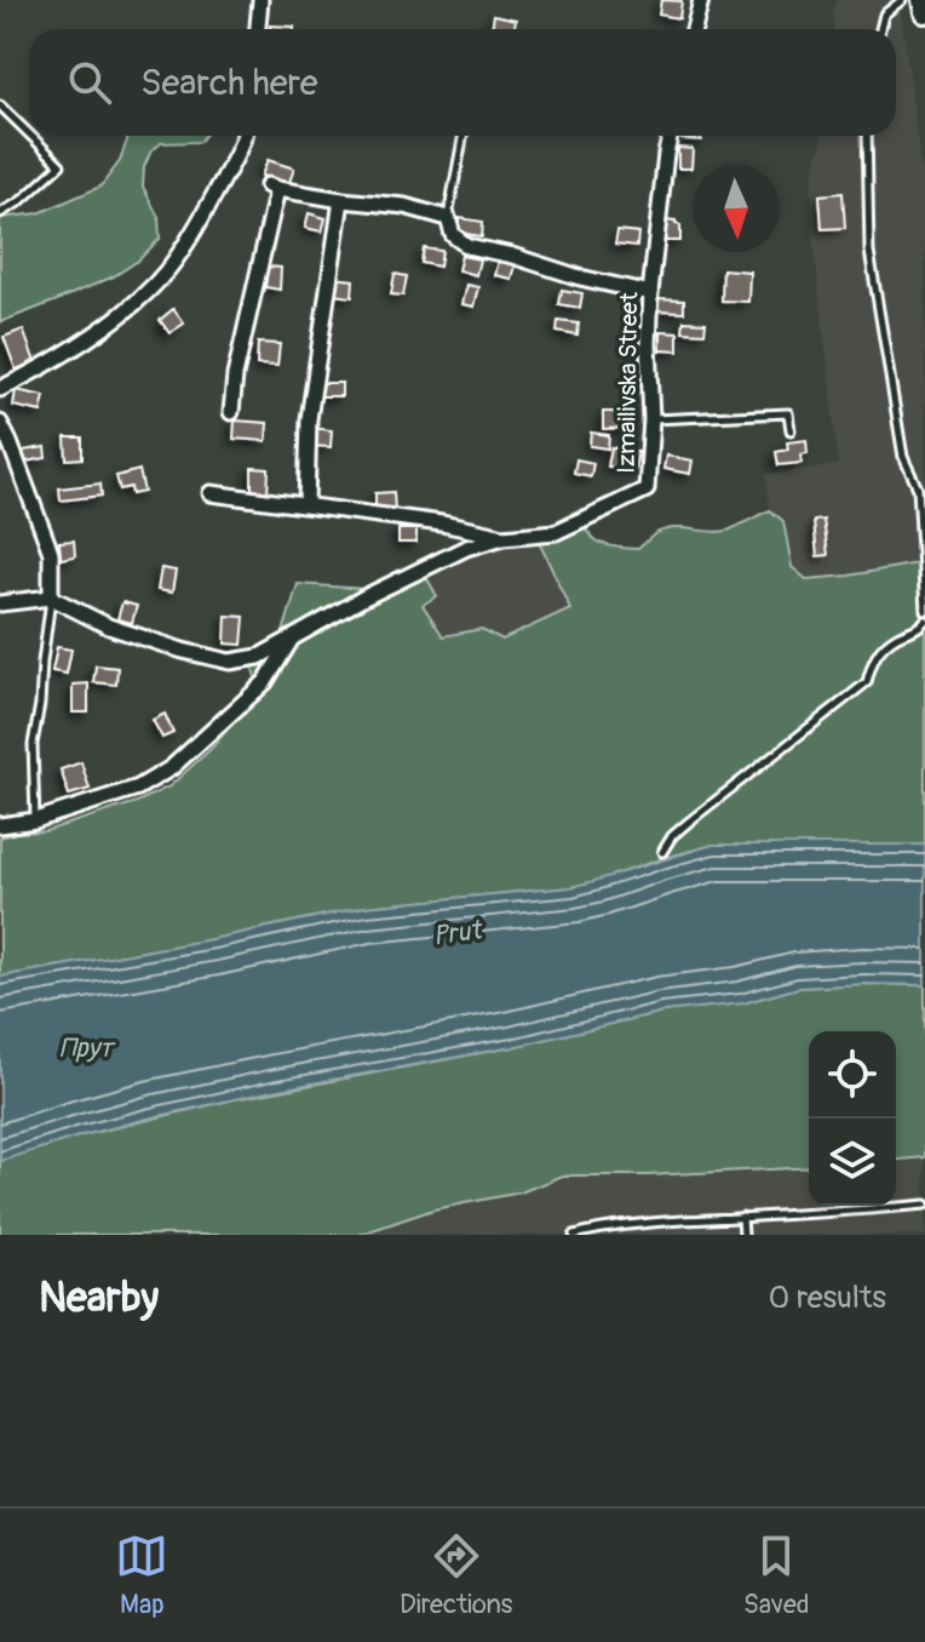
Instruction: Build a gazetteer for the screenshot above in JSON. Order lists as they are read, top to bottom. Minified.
{"streets":{"street":["Izmailivska Street"]},"water":["Prut","Прут"],"north":"bottom","page":{"search":"Search here","heading":["Nearby","0 results"],"nav":["Map","Directions","Saved"]}}
